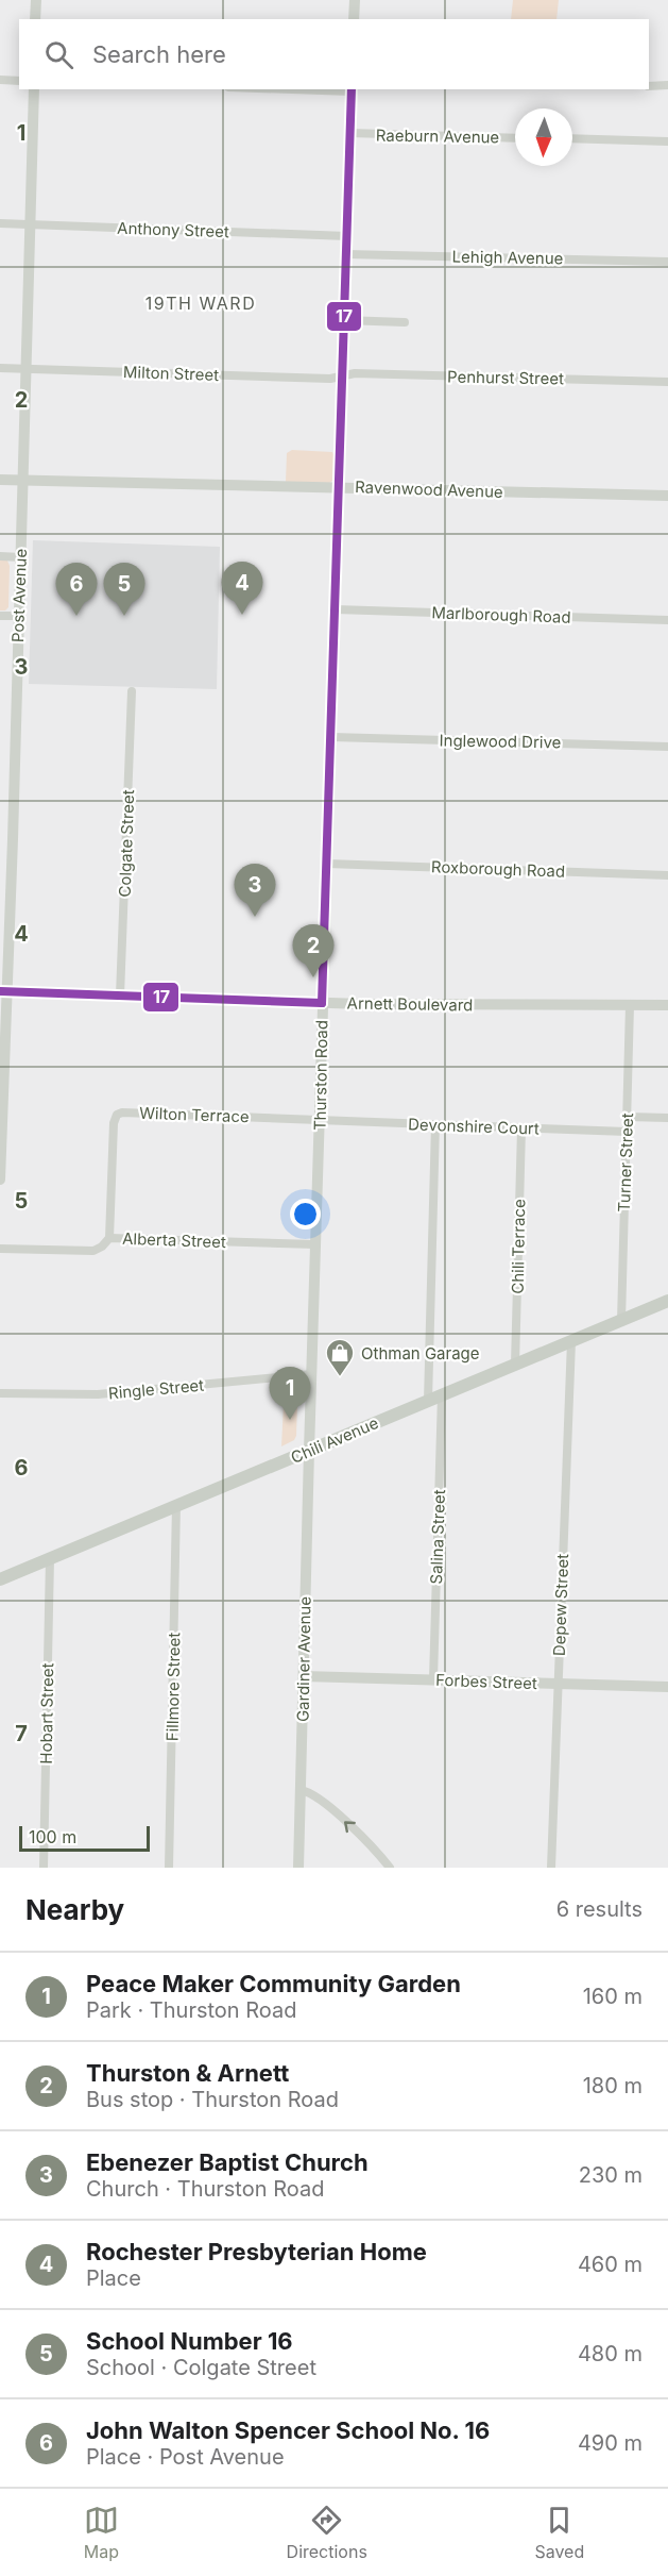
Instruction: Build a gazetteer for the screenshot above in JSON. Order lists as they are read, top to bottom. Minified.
{"streets":{"main road":["Chili Avenue"],"street":["Raeburn Avenue","Anthony Street","Lehigh Avenue","Milton Street","Penhurst Street","Ravenwood Avenue","Post Avenue","Marlborough Road","Inglewood Drive","Colgate Street","Roxborough Road","Arnett Boulevard","Thurston Road","Wilton Terrace","Devonshire Court","Turner Street","Alberta Street","Chili Terrace","Ringle Street","Salina Street","Depew Street","Gardiner Avenue","Forbes Street","Fillmore Street","Hobart Street"]},"crossings":[["Raeburn Avenue","Thurston Road"],["Anthony Street","Post Avenue"],["Anthony Street","Thurston Road"],["Lehigh Avenue","Thurston Road"],["Milton Street","Penhurst Street"],["Milton Street","Post Avenue"],["Milton Street","Thurston Road"],["Penhurst Street","Thurston Road"],["Ravenwood Avenue","Post Avenue"],["Ravenwood Avenue","Thurston Road"],["Post Avenue","Arnett Boulevard"],["Marlborough Road","Thurston Road"],["Inglewood Drive","Thurston Road"],["Colgate Street","Arnett Boulevard"],["Roxborough Road","Thurston Road"],["Arnett Boulevard","Thurston Road"],["Arnett Boulevard","Turner Street"],["Thurston Road","Wilton Terrace"],["Thurston Road","Devonshire Court"],["Thurston Road","Alberta Street"],["Thurston Road","Ringle Street"],["Thurston Road","Chili Avenue"],["Thurston Road","Gardiner Avenue"],["Wilton Terrace","Devonshire Court"],["Wilton Terrace","Alberta Street"],["Devonshire Court","Turner Street"],["Devonshire Court","Chili Terrace"],["Turner Street","Chili Avenue"],["Chili Terrace","Chili Avenue"],["Chili Avenue","Salina Street"],["Chili Avenue","Depew Street"],["Chili Avenue","Gardiner Avenue"],["Chili Avenue","Fillmore Street"],["Chili Avenue","Hobart Street"],["Salina Street","Forbes Street"],["Depew Street","Forbes Street"],["Gardiner Avenue","Forbes Street"]],"districts":["19TH WARD"],"places":{"shop":["Othman Garage"]},"lines":["transit line 17"],"scale_bar":"100 m","north":"bottom","page":{"search":"Search here","pins":["4","5","6","3","2","1"],"scale":"100 m","heading":["Nearby","6 results"],"list":[{"mark":"1","name":"Peace Maker Community Garden","note":"Park · Thurston Road","value":"160 m"},{"mark":"2","name":"Thurston & Arnett","note":"Bus stop · Thurston Road","value":"180 m"},{"mark":"3","name":"Ebenezer Baptist Church","note":"Church · Thurston Road","value":"230 m"},{"mark":"4","name":"Rochester Presbyterian Home","note":"Place","value":"460 m"},{"mark":"5","name":"School Number 16","note":"School · Colgate Street","value":"480 m"},{"mark":"6","name":"John Walton Spencer School No. 16","note":"Place · Post Avenue","value":"490 m"}],"nav":["Map","Directions","Saved"]},"grid":{"rows":["1","2","3","4","5","6","7"]}}
